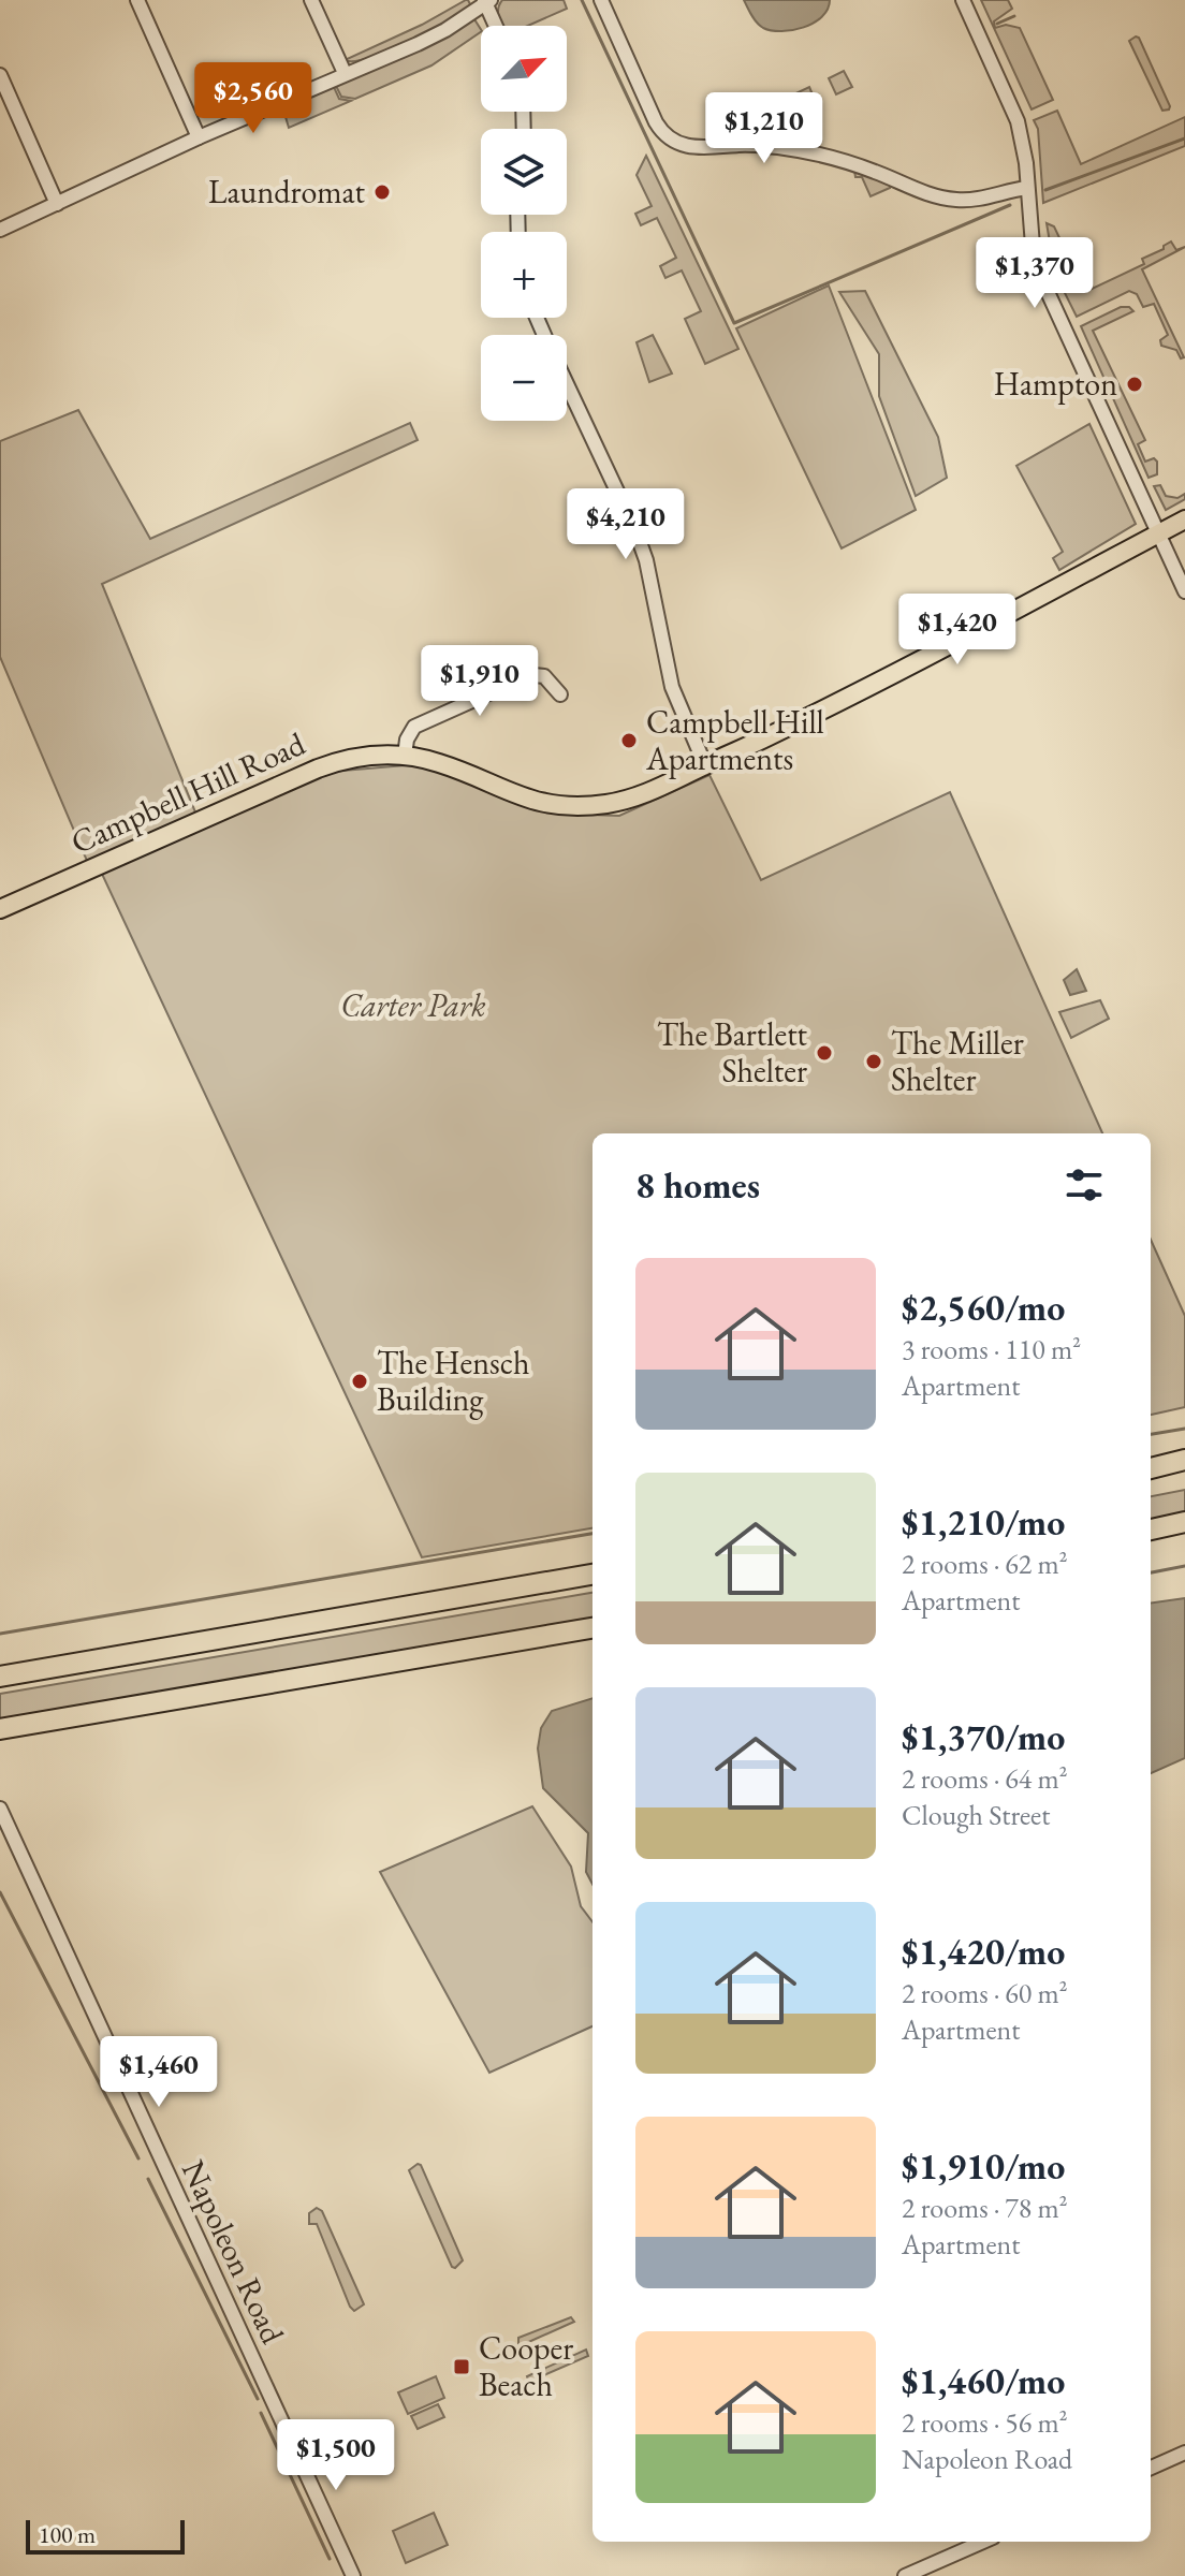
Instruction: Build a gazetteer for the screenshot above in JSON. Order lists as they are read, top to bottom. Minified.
{"streets":{"main road":["Campbell Hill Road"],"street":["Napoleon Road"]},"parks":["Carter Park"],"places":{"other":["Laundromat","Hampton","Campbell Hill Apartments","The Bartlett Shelter","The Miller Shelter","The Hensch Building"],"transit":["Cooper Beach"]},"scale_bar":"100 m","north":"top right","page":{"map_buttons":["+","−"],"price":["$2,560","$1,210","$1,370","$4,210","$1,420","$1,910","$1,460","$1,500"],"heading":"8 homes","list":[{"name":"$2,560/mo","note":"3 rooms · 110 m² · Apartment"},{"name":"$1,210/mo","note":"2 rooms · 62 m² · Apartment"},{"name":"$1,370/mo","note":"2 rooms · 64 m² · Clough Street"},{"name":"$1,420/mo","note":"2 rooms · 60 m² · Apartment"},{"name":"$1,910/mo","note":"2 rooms · 78 m² · Apartment"},{"name":"$1,460/mo","note":"2 rooms · 56 m² · Napoleon Road"}],"scale":"100 m"}}
